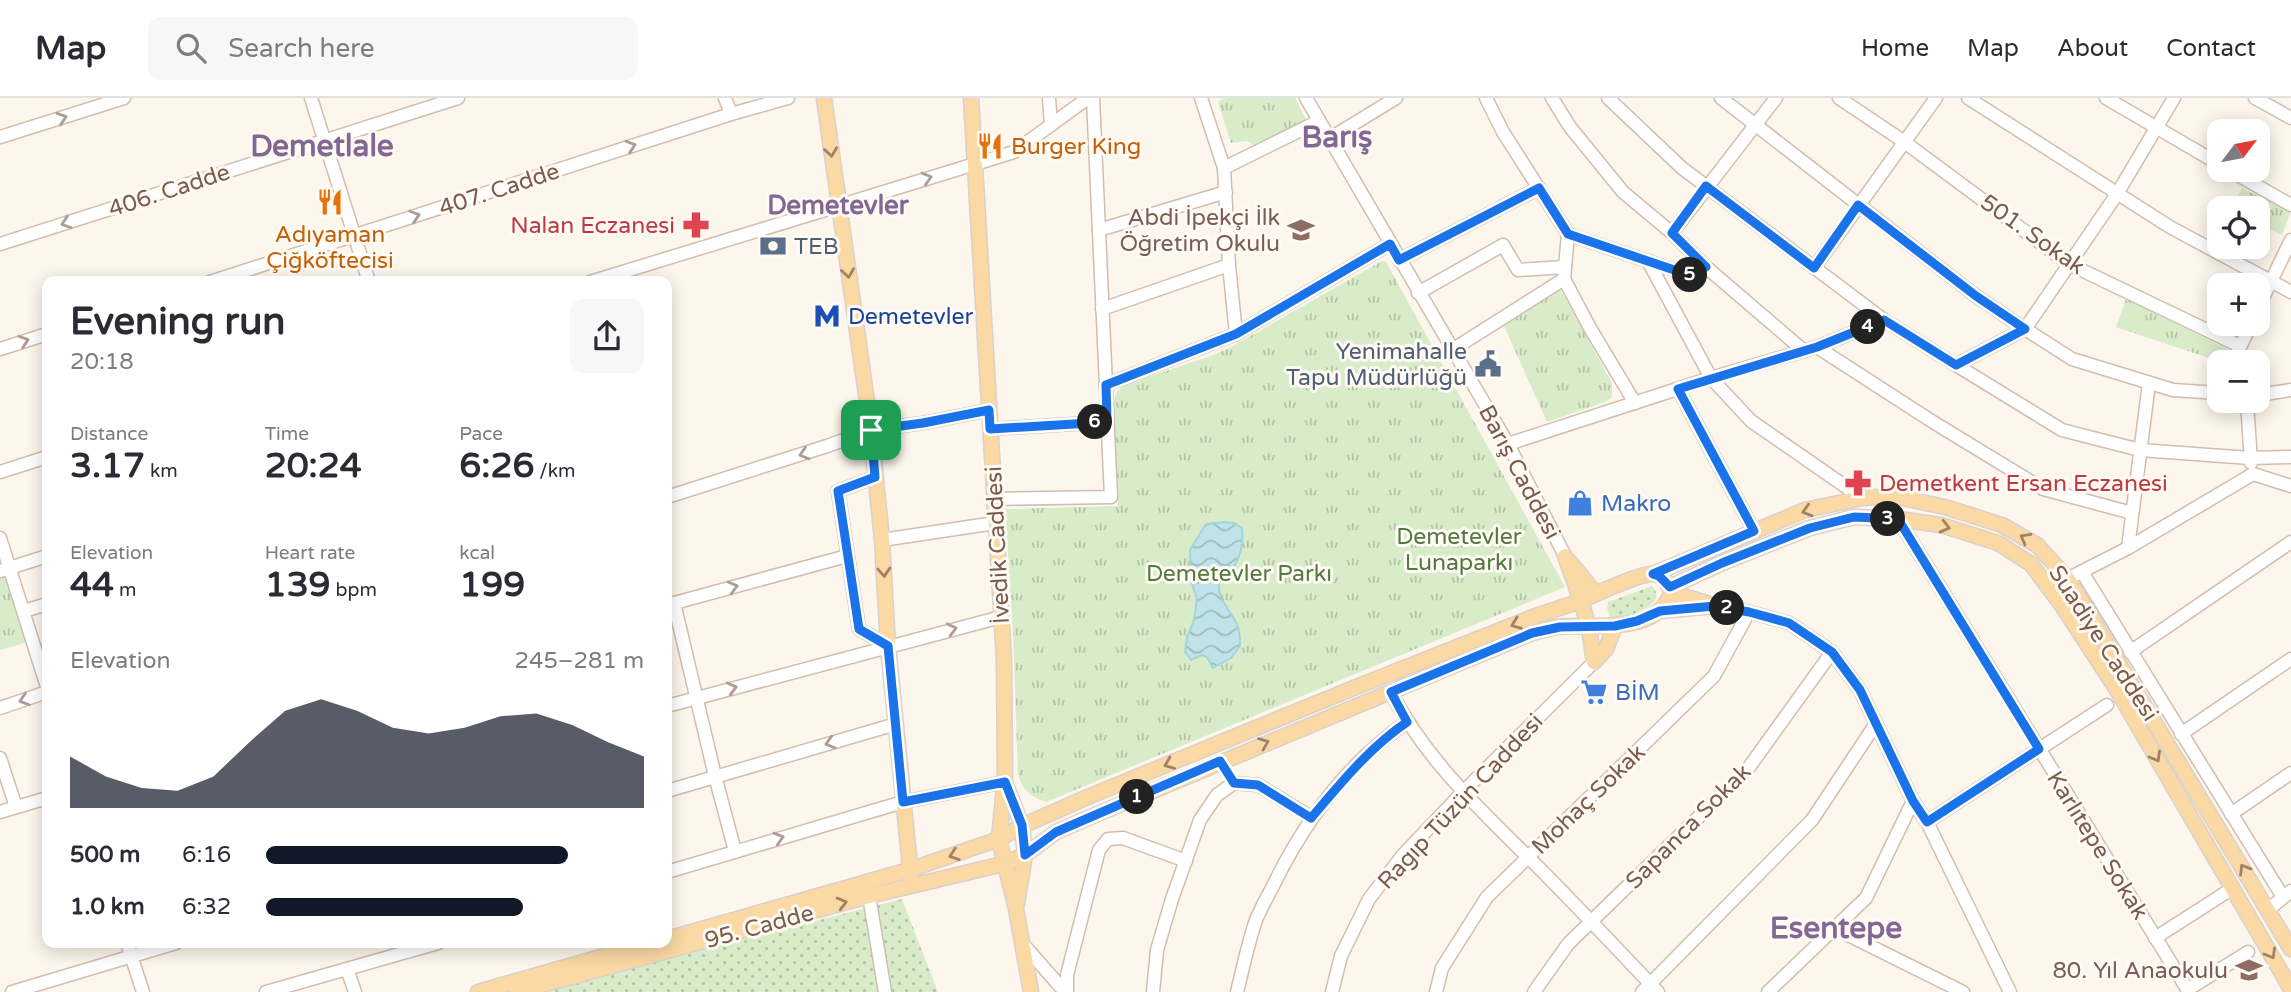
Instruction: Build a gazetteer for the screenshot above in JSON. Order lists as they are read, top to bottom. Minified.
{"streets":{"main road":["Barış Caddesi","İvedik Caddesi","Suadiye Caddesi","Ragıp Tüzün Caddesi","95. Cadde"],"street":["407. Cadde","406. Cadde","501. Sokak","Mohaç Sokak","Sapanca Sokak","Karlıtepe Sokak"]},"crossings":[["Barış Caddesi","Suadiye Caddesi"],["İvedik Caddesi","Suadiye Caddesi"],["İvedik Caddesi","95. Cadde"],["Suadiye Caddesi","Karlıtepe Sokak"]],"one_way":["407. Cadde"],"districts":["Barış","Demetlale","Demetevler","Esentepe"],"parks":["Demetevler Lunaparkı","Demetevler Parkı"],"places":{"restaurant":["Burger King","Adıyaman Çiğköftecisi"],"pharmacy":["Nalan Eczanesi","Demetkent Ersan Eczanesi"],"school or university":["Abdi İpekçi İlk Öğretim Okulu","80. Yıl Anaokulu"],"bank":["TEB"],"metro station":["Demetevler"],"public building":["Yenimahalle Tapu Müdürlüğü"],"shop":["Makro"],"supermarket":["BİM"]},"north":"top right","page":{"header":"Map","search":"Search here","nav":["Home","Map","About","Contact"],"map_buttons":["+","−"],"pins":["5","4","6","3","2","1"],"heading":["Evening run","20:18"],"stats":[["Distance","3.17 km"],["Time","20:24"],["Pace","6:26 /km"],["Elevation","44 m"],["Heart rate","139 bpm"],["kcal","199"]],"chart":["Elevation","245–281 m"],"list":[{"name":"500 m","note":"6:16"},{"name":"1.0 km","note":"6:32"}]}}
